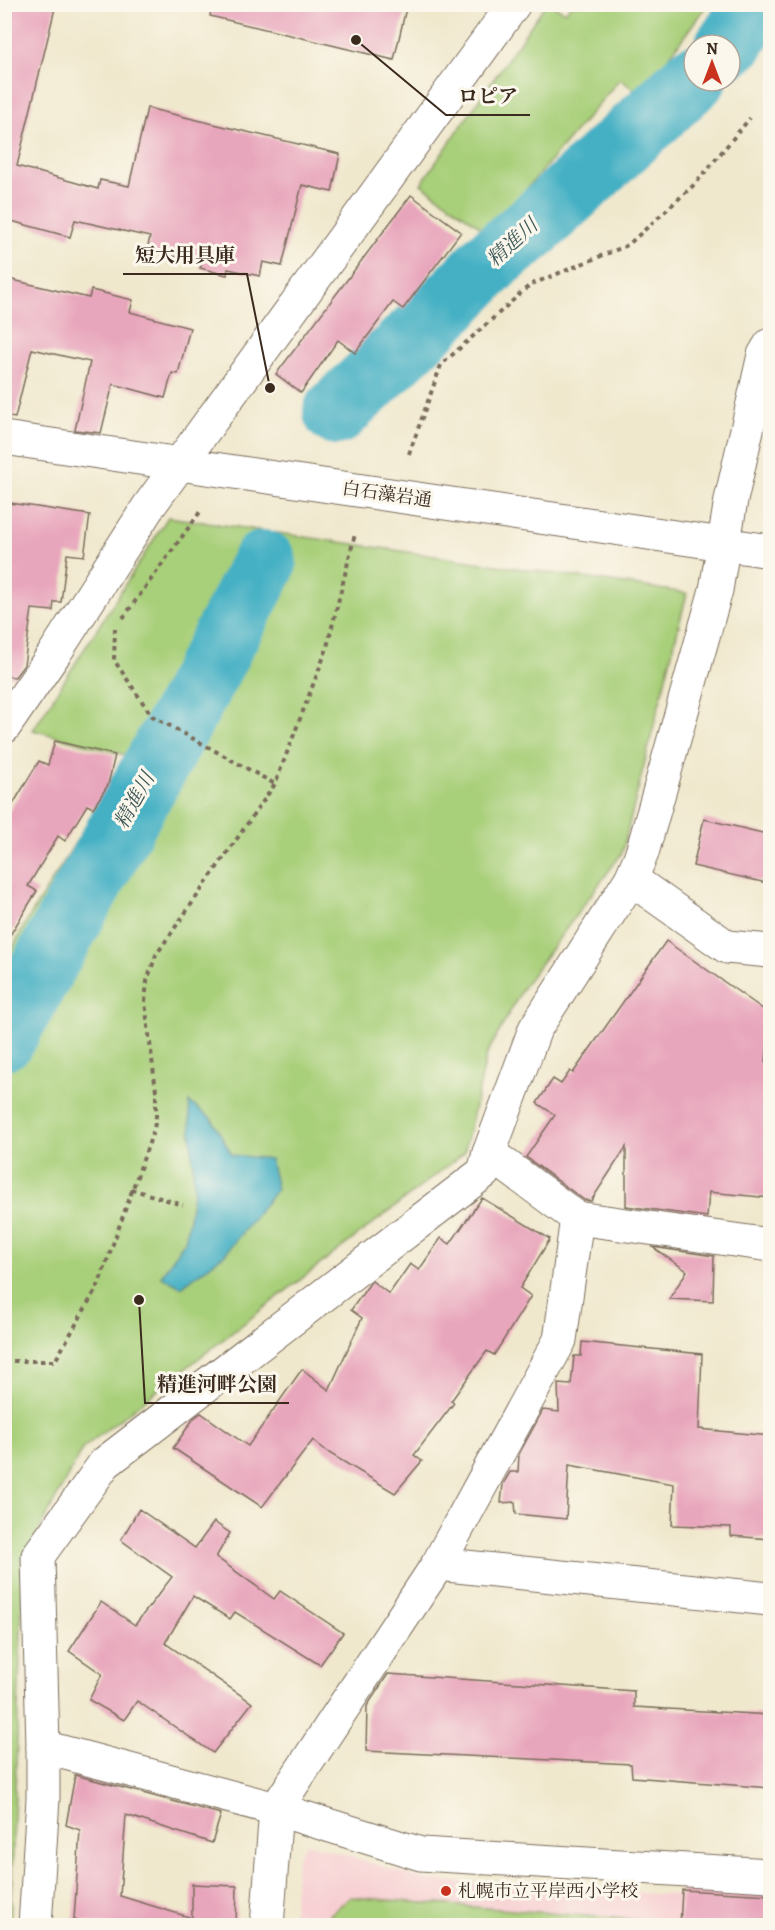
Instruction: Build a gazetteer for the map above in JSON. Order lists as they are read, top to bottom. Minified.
{"streets":{"street":["白石藻岩通"]},"water":["精進川"],"places":["ロピア","短大用具庫","精進河畔公園","札幌市立平岸西小学校"],"north":"top"}
